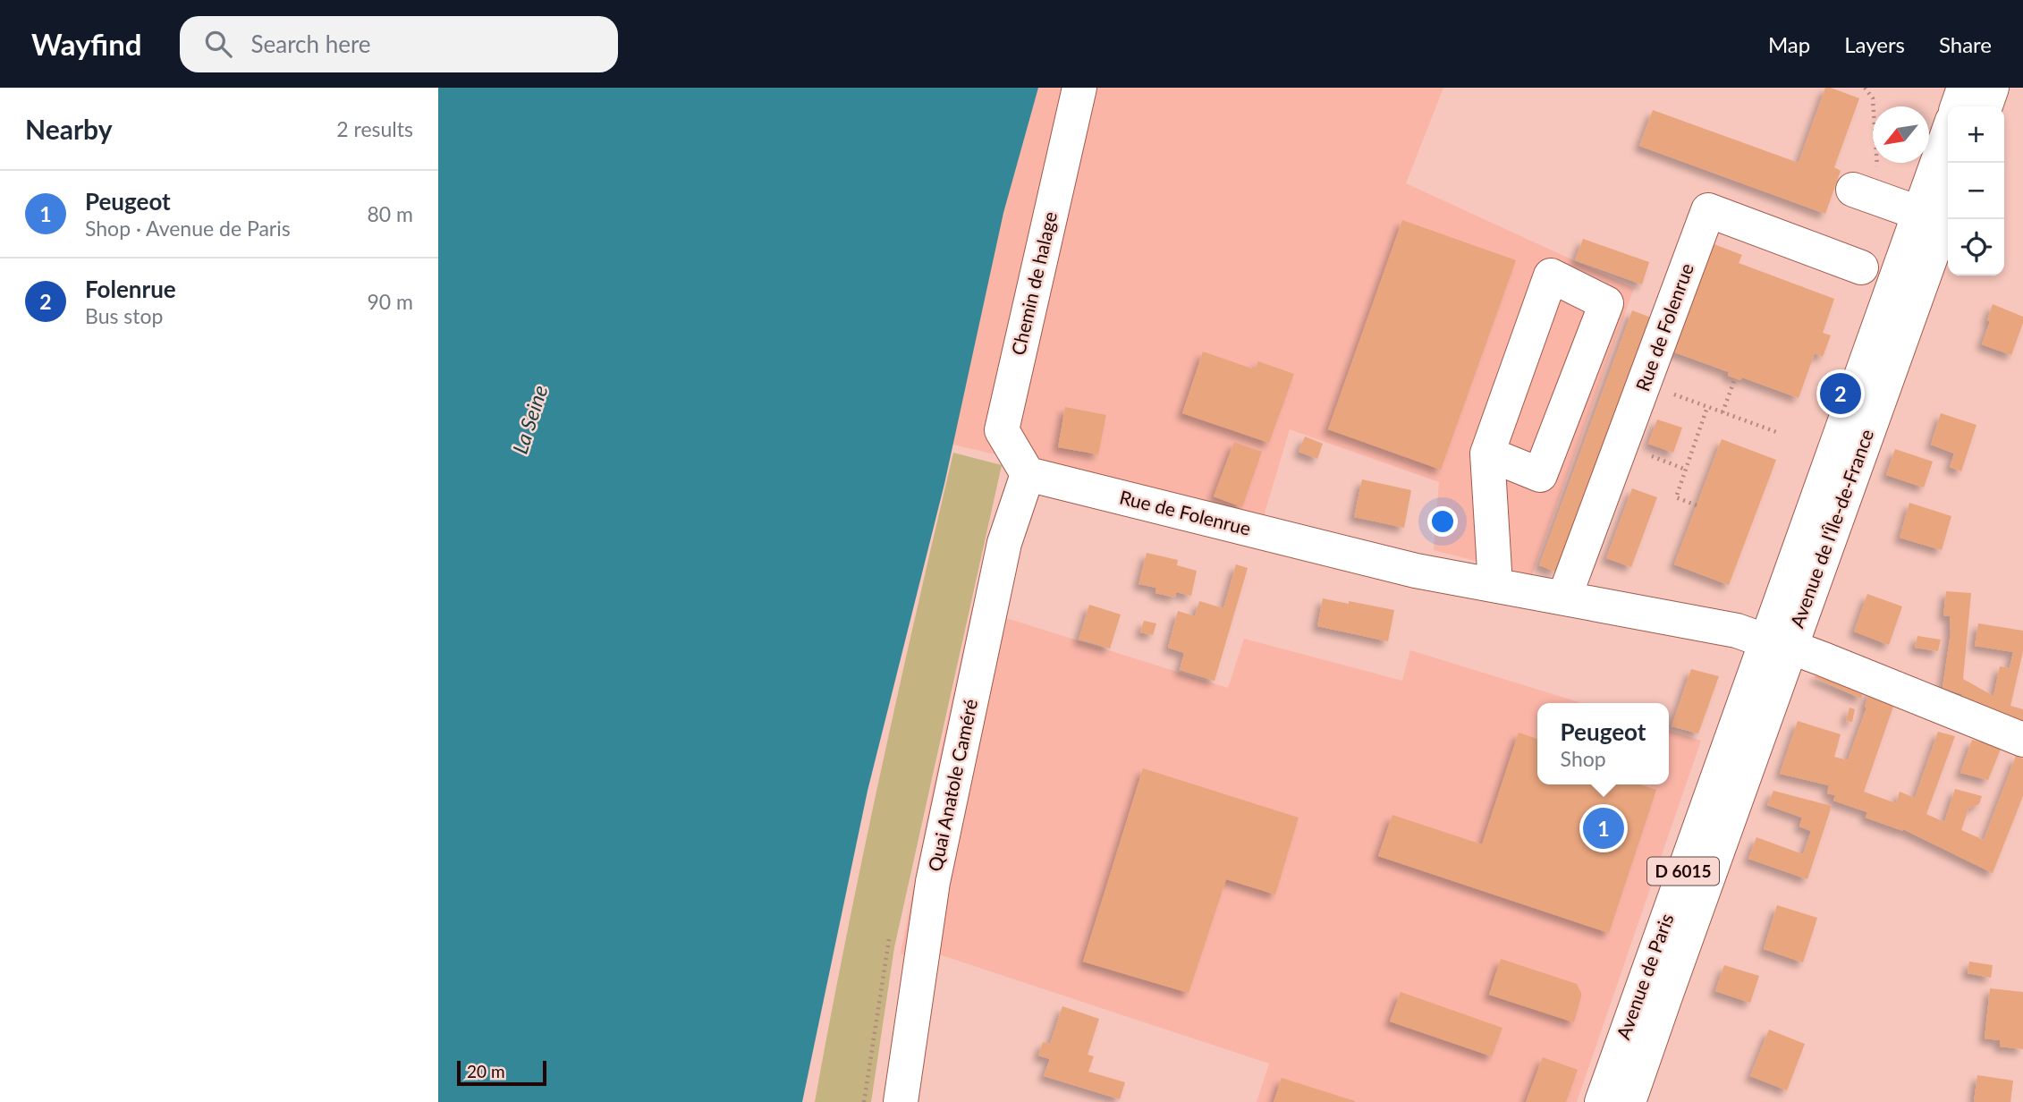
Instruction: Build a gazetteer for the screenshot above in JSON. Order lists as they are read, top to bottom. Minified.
{"streets":{"street":["Chemin de halage","Rue de Folenrue","Avenue de l'Île-de-France","Quai Anatole Caméré","D 6015","Avenue de Paris"]},"crossings":[["Chemin de halage","Rue de Folenrue"],["Chemin de halage","Quai Anatole Caméré"],["Rue de Folenrue","Avenue de l'Île-de-France"],["Rue de Folenrue","Quai Anatole Caméré"],["Rue de Folenrue","Avenue de Paris"],["Avenue de l'Île-de-France","Avenue de Paris"]],"water":["La Seine"],"scale_bar":"20 m","north":"bottom left","page":{"header":"Wayfind","search":"Search here","nav":["Map","Layers","Share"],"heading":["Nearby","2 results"],"map_buttons":["+","−"],"list":[{"mark":"1","name":"Peugeot","note":"Shop · Avenue de Paris","value":"80 m"},{"mark":"2","name":"Folenrue","note":"Bus stop","value":"90 m"}],"pins":["2","1"],"popup":["Peugeot","Shop"],"scale":"20 m"}}
